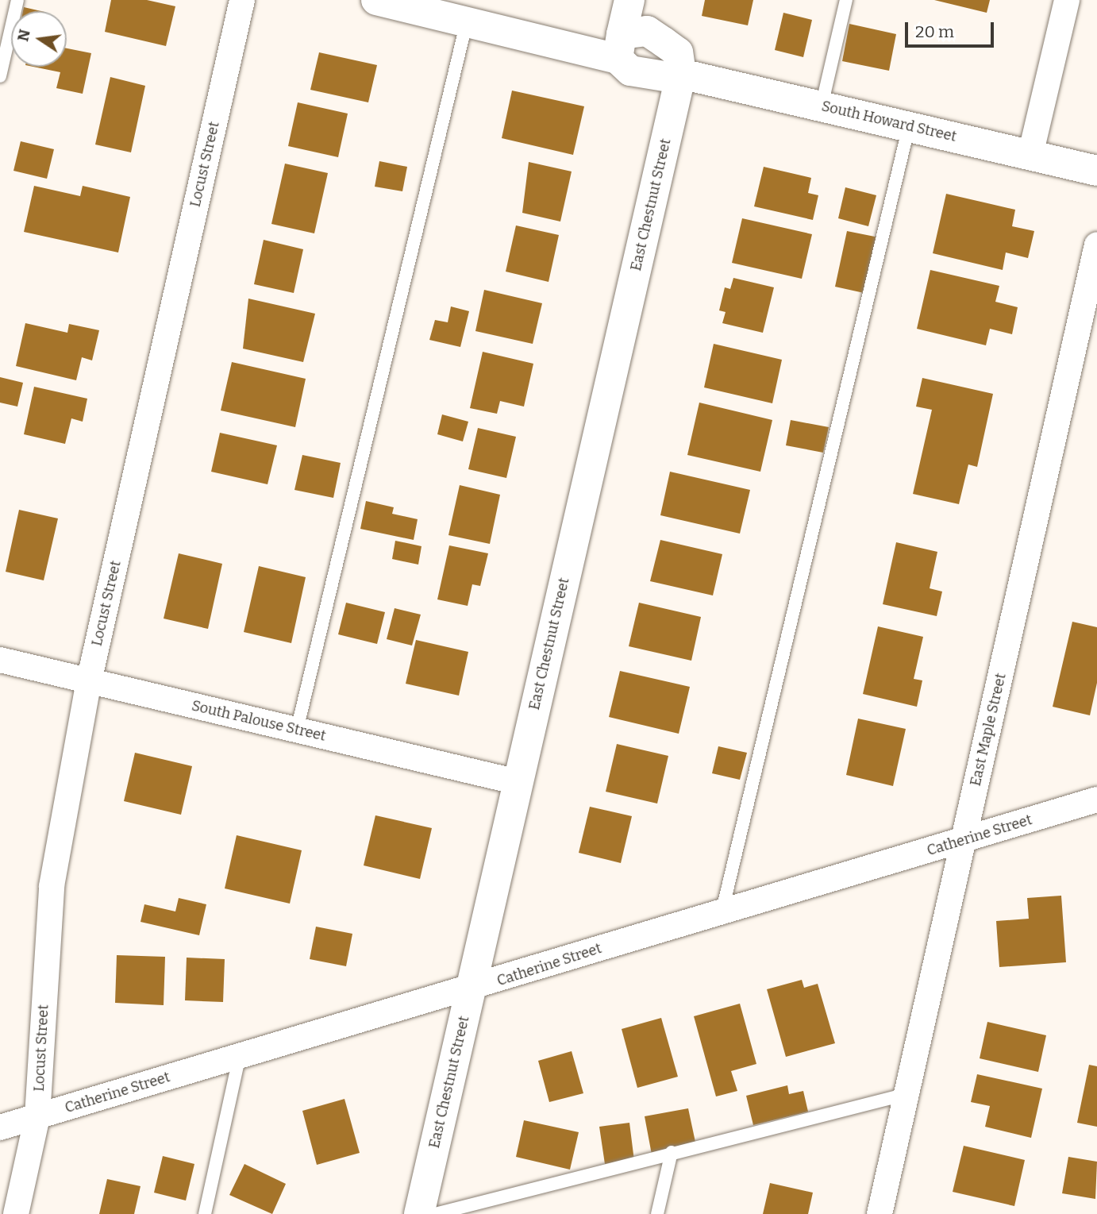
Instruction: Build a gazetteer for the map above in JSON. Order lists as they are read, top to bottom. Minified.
{"streets":{"main road":["South Howard Street","East Chestnut Street"],"street":["Locust Street","South Palouse Street","East Maple Street","Catherine Street"]},"crossings":[["South Howard Street","East Chestnut Street"],["Locust Street","South Palouse Street"],["Locust Street","Catherine Street"],["East Chestnut Street","South Palouse Street"],["East Chestnut Street","Catherine Street"],["East Maple Street","Catherine Street"]],"scale_bar":"20 m","north":"left"}
